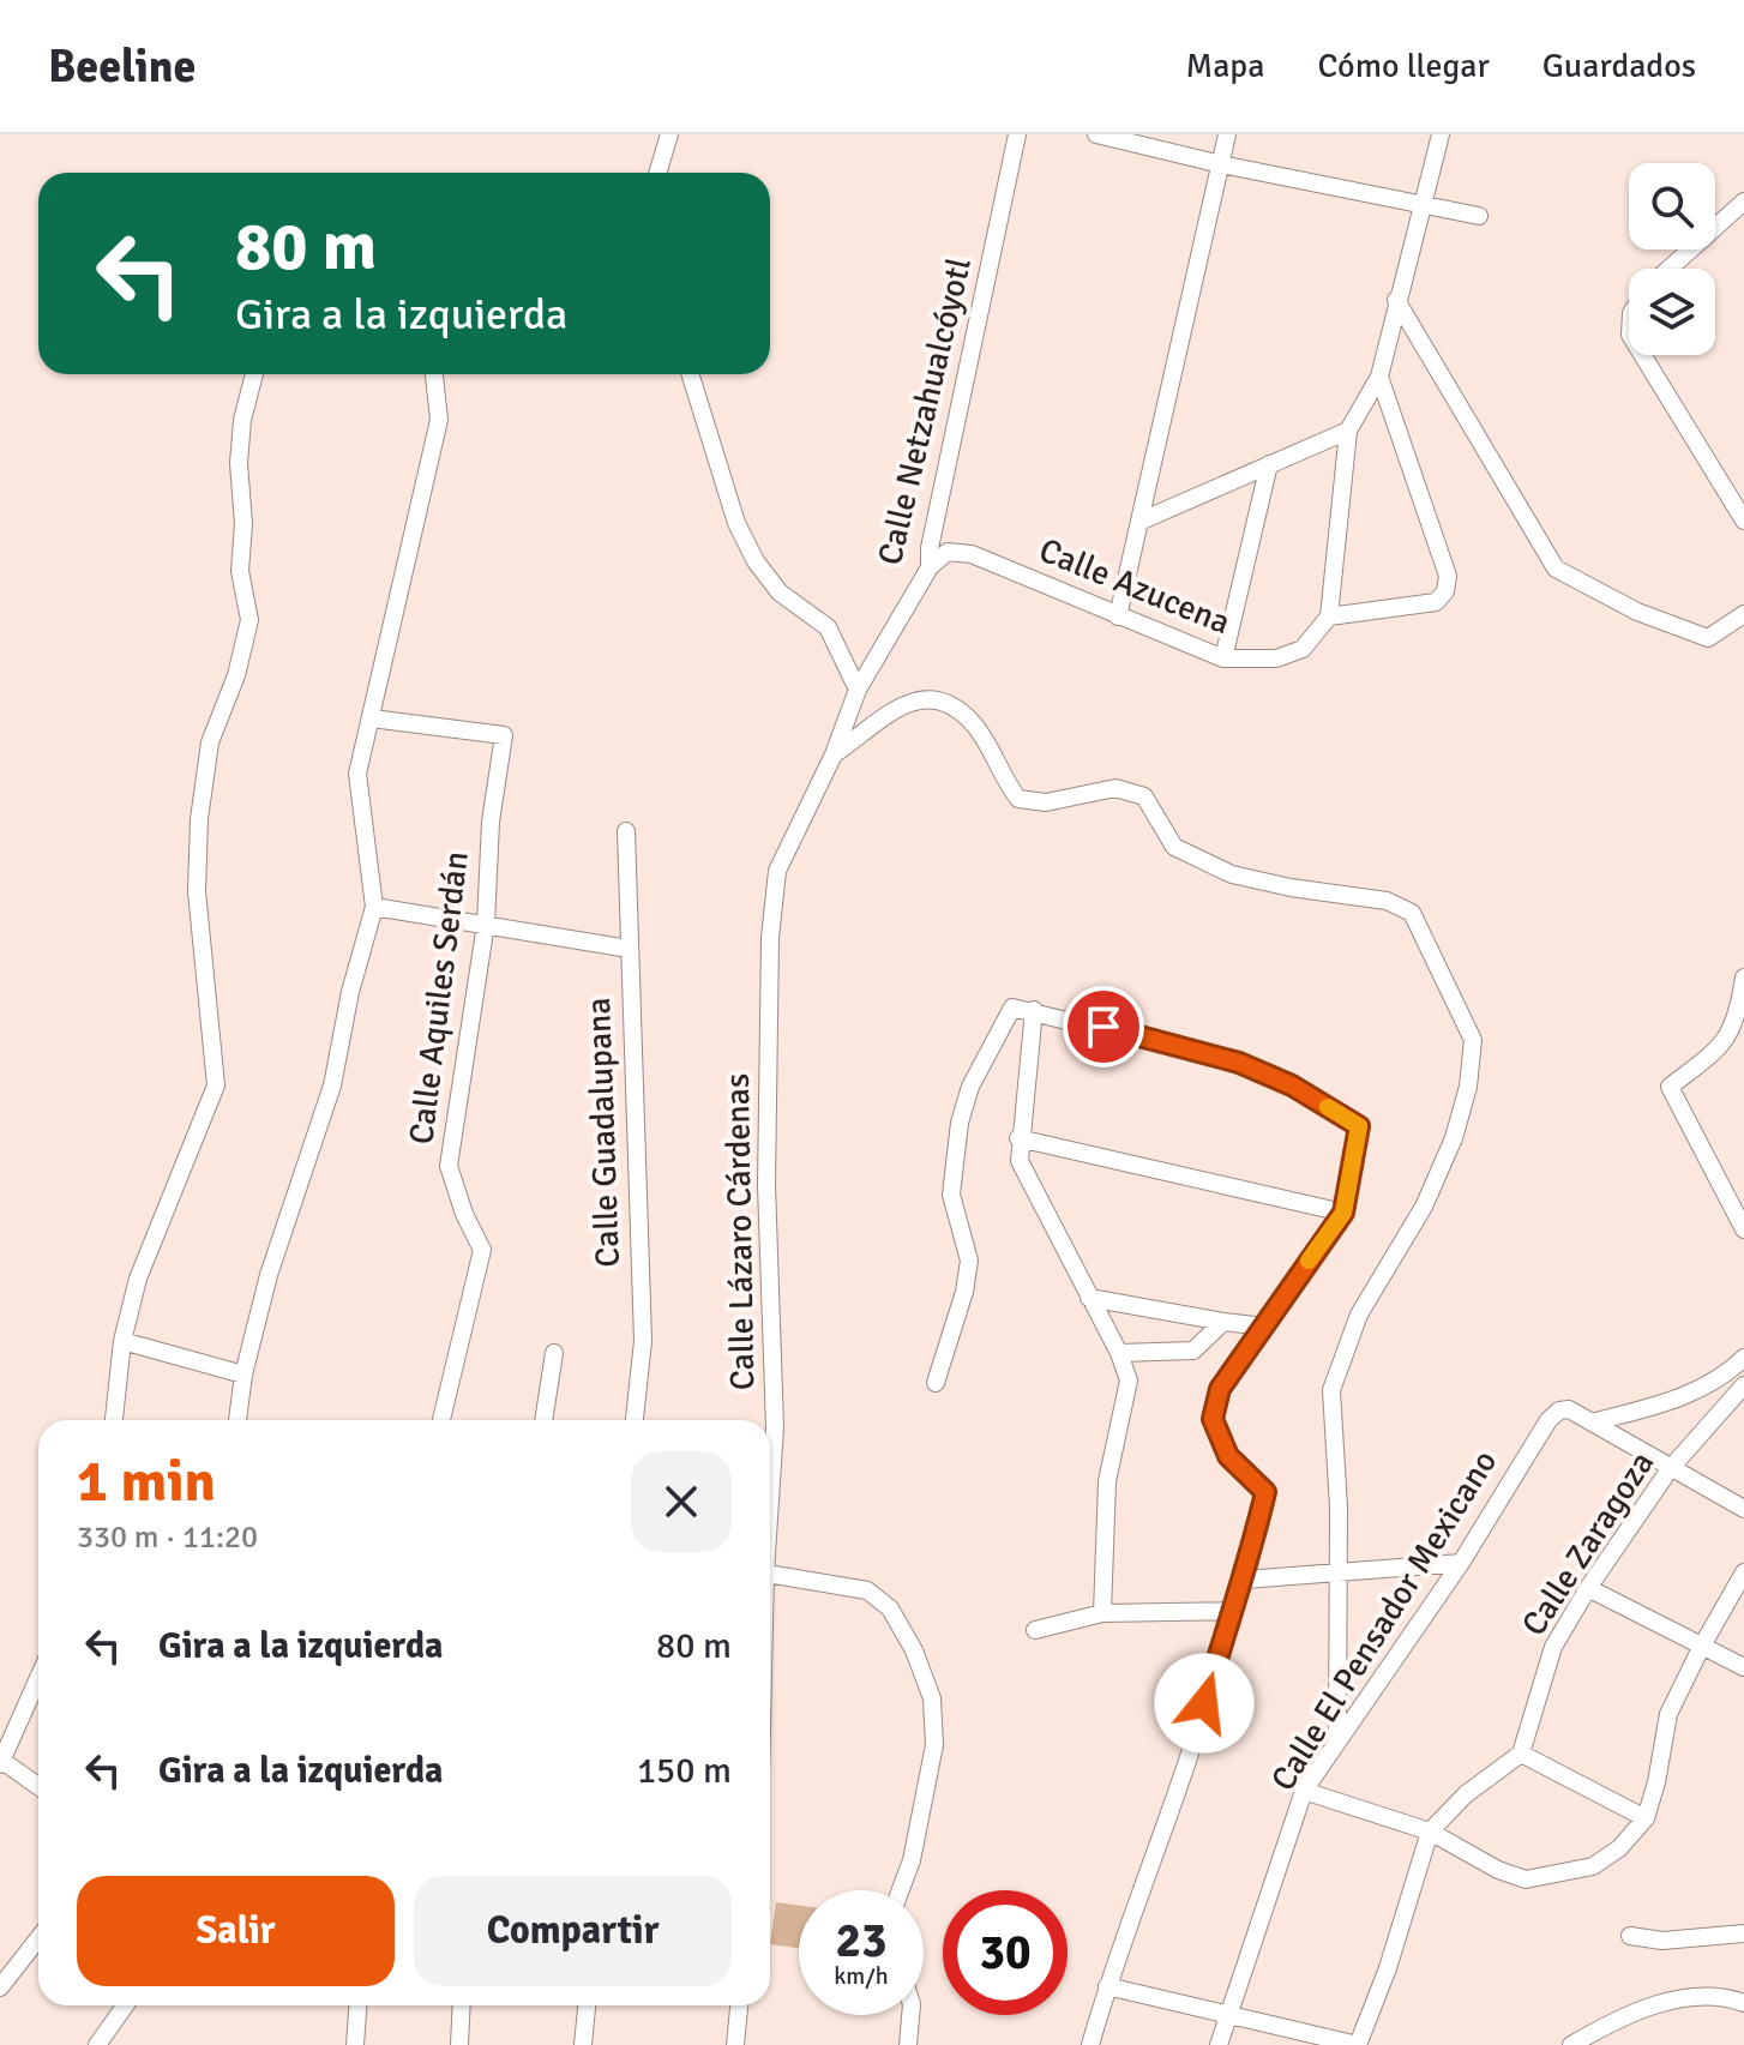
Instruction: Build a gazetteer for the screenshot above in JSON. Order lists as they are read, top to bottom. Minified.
{"streets":{"street":["Calle Netzahualcóyotl","Calle Azucena","Calle Aquiles Serdán","Calle Guadalupana","Calle Lázaro Cárdenas","Calle Zaragoza","Calle El Pensador Mexicano"]},"crossings":[["Calle Netzahualcóyotl","Calle Azucena"],["Calle Netzahualcóyotl","Calle Lázaro Cárdenas"]],"page":{"header":"Beeline","nav":["Mapa","Cómo llegar","Guardados"],"turn":["80 m","Gira a la izquierda"],"heading":["1 min","330 m · 11:20"],"list":[{"name":"Gira a la izquierda","value":"80 m"},{"name":"Gira a la izquierda","value":"150 m"}],"buttons":["Salir","Compartir"],"speed":"23 km/h","limit":"30"}}
